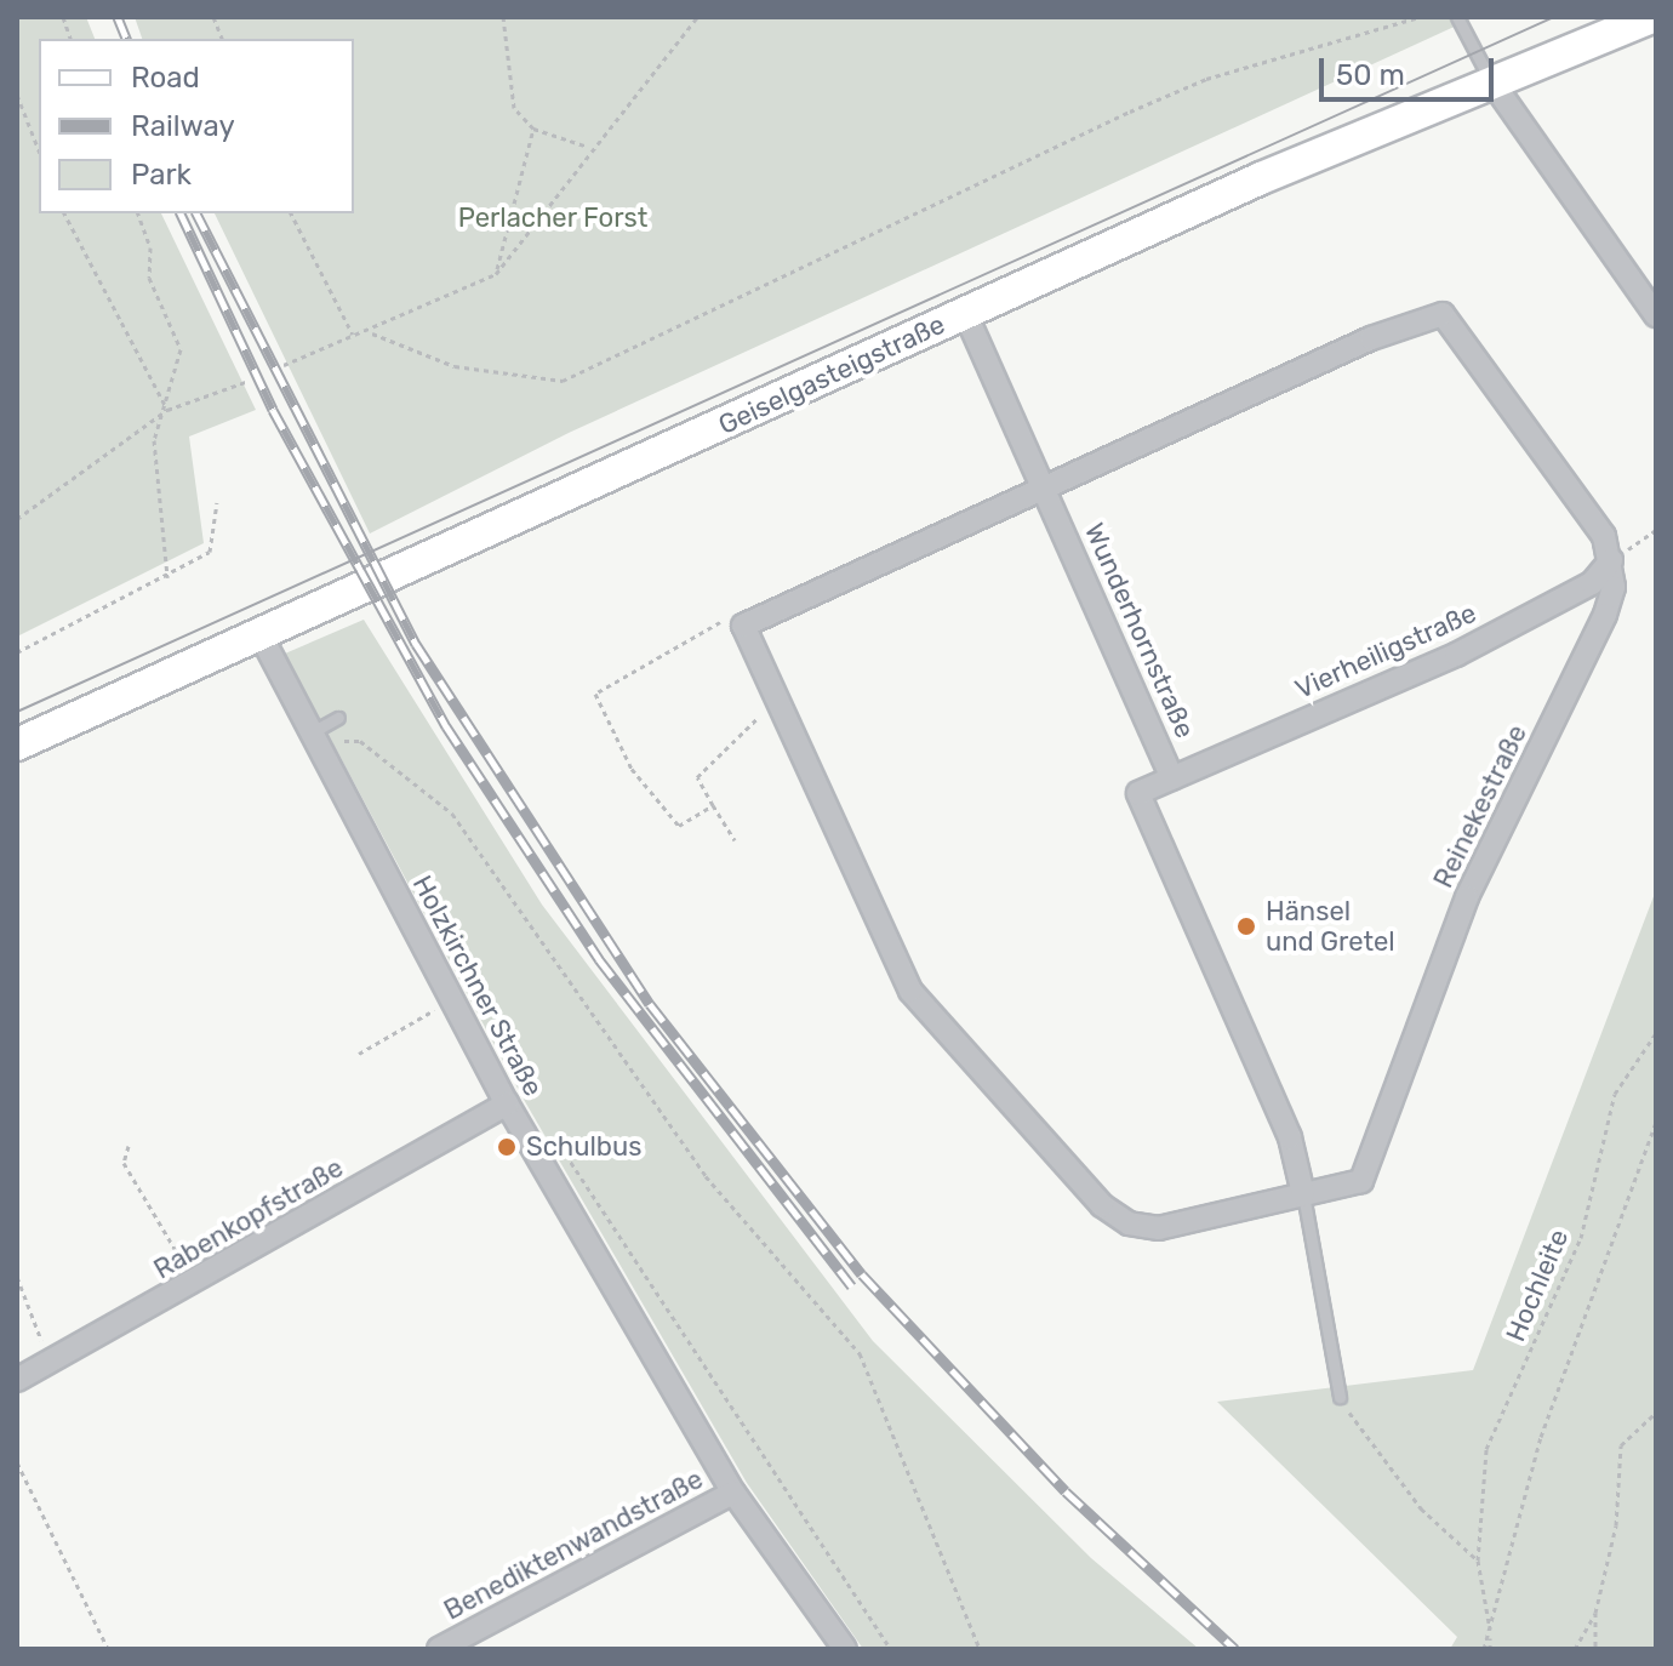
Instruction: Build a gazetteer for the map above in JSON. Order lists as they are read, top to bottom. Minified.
{"streets":{"main road":["Geiselgasteigstraße"],"street":["Wunderhornstraße","Vierheiligstraße","Reinekestraße","Holzkirchner Straße","Rabenkopfstraße","Benediktenwandstraße"],"path":["Hochleite"]},"crossings":[["Geiselgasteigstraße","Wunderhornstraße"],["Geiselgasteigstraße","Holzkirchner Straße"],["Wunderhornstraße","Vierheiligstraße"],["Wunderhornstraße","Reinekestraße"],["Vierheiligstraße","Reinekestraße"],["Holzkirchner Straße","Rabenkopfstraße"],["Holzkirchner Straße","Benediktenwandstraße"]],"parks":["Perlacher Forst"],"places":["Hänsel und Gretel","Schulbus"],"legend":["Road","Railway","Park"],"scale_bar":"50 m"}
